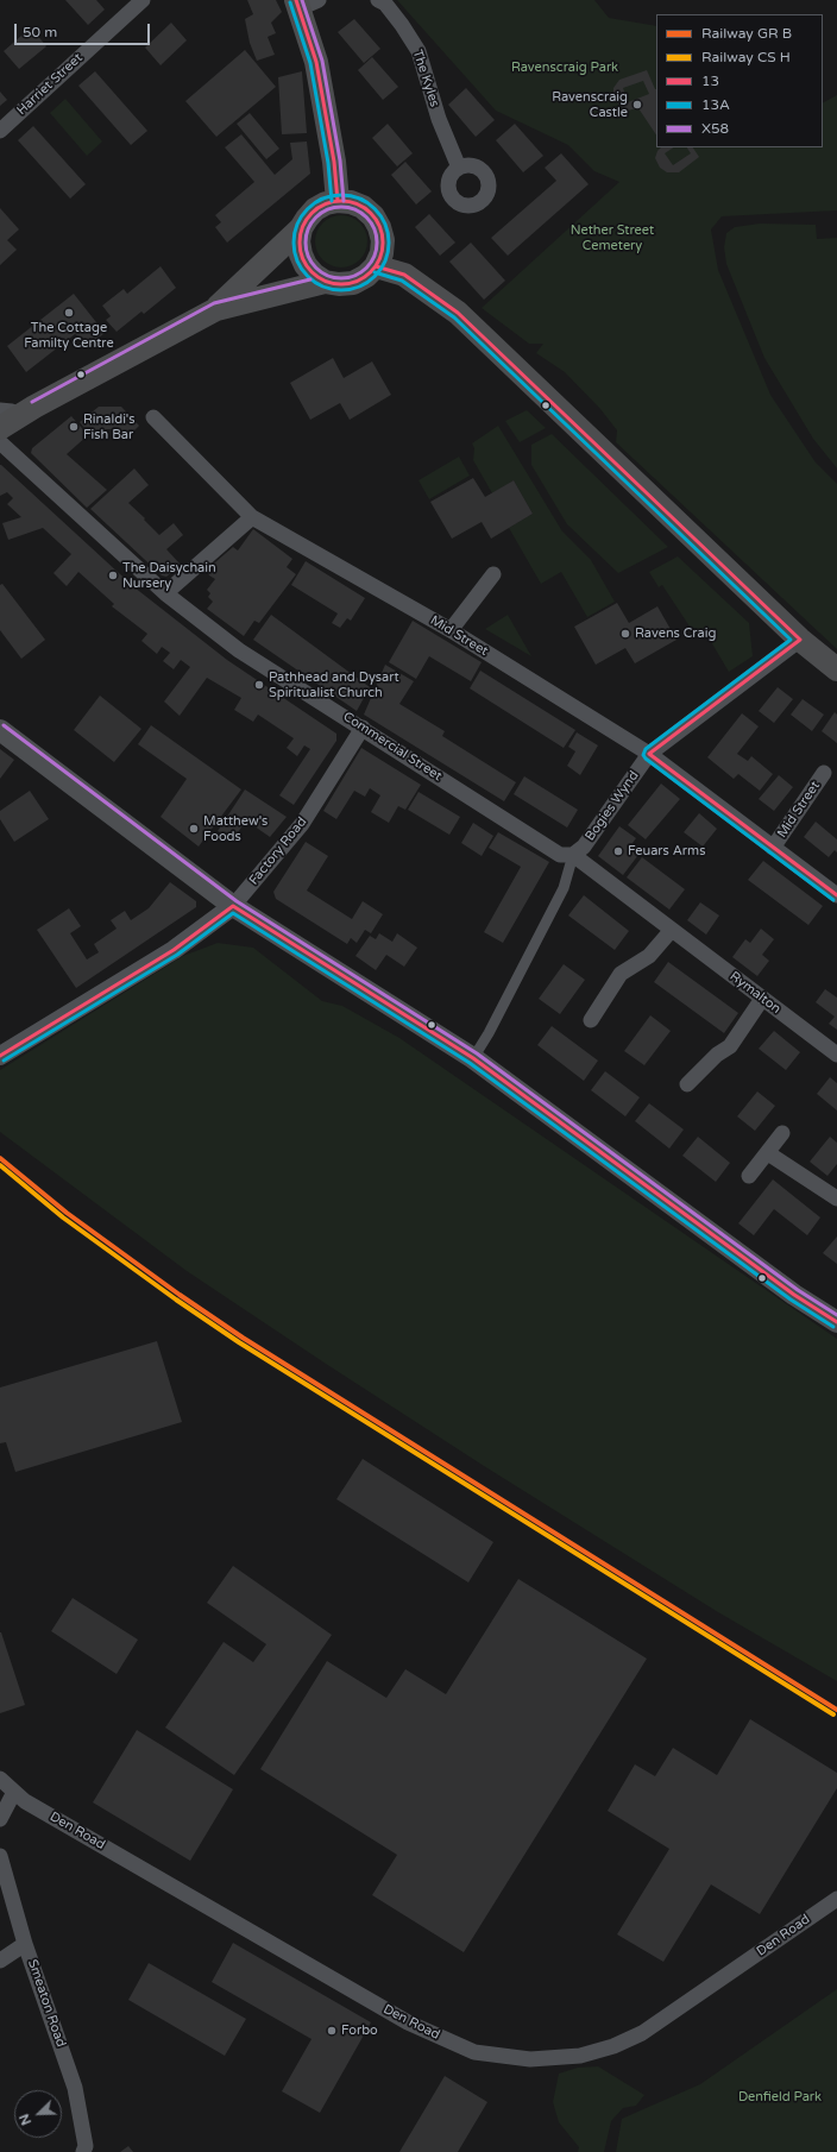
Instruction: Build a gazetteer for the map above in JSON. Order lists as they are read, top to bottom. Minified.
{"streets":{"street":["The Kyles","Harriet Street","Mid Street","Commercial Street","Bogies Wynd","Factory Road","Rymalton","Den Road","Smeaton Road"]},"crossings":[["Mid Street","Bogies Wynd"],["Commercial Street","Bogies Wynd"],["Commercial Street","Factory Road"],["Commercial Street","Rymalton"],["Bogies Wynd","Rymalton"]],"parks":["Ravenscraig Park","Nether Street Cemetery","Denfield Park"],"places":["Ravenscraig Castle","The Cottage Familty Centre","Rinaldi's Fish Bar","The Daisychain Nursery","Ravens Craig","Pathhead and Dysart Spiritualist Church","Matthew's Foods","Feuars Arms","Forbo"],"lines":["transit line 13","transit line X58","transit line 13A"],"legend":["Railway GR B","Railway CS H","13","13A","X58"],"scale_bar":"50 m","north":"bottom left"}
